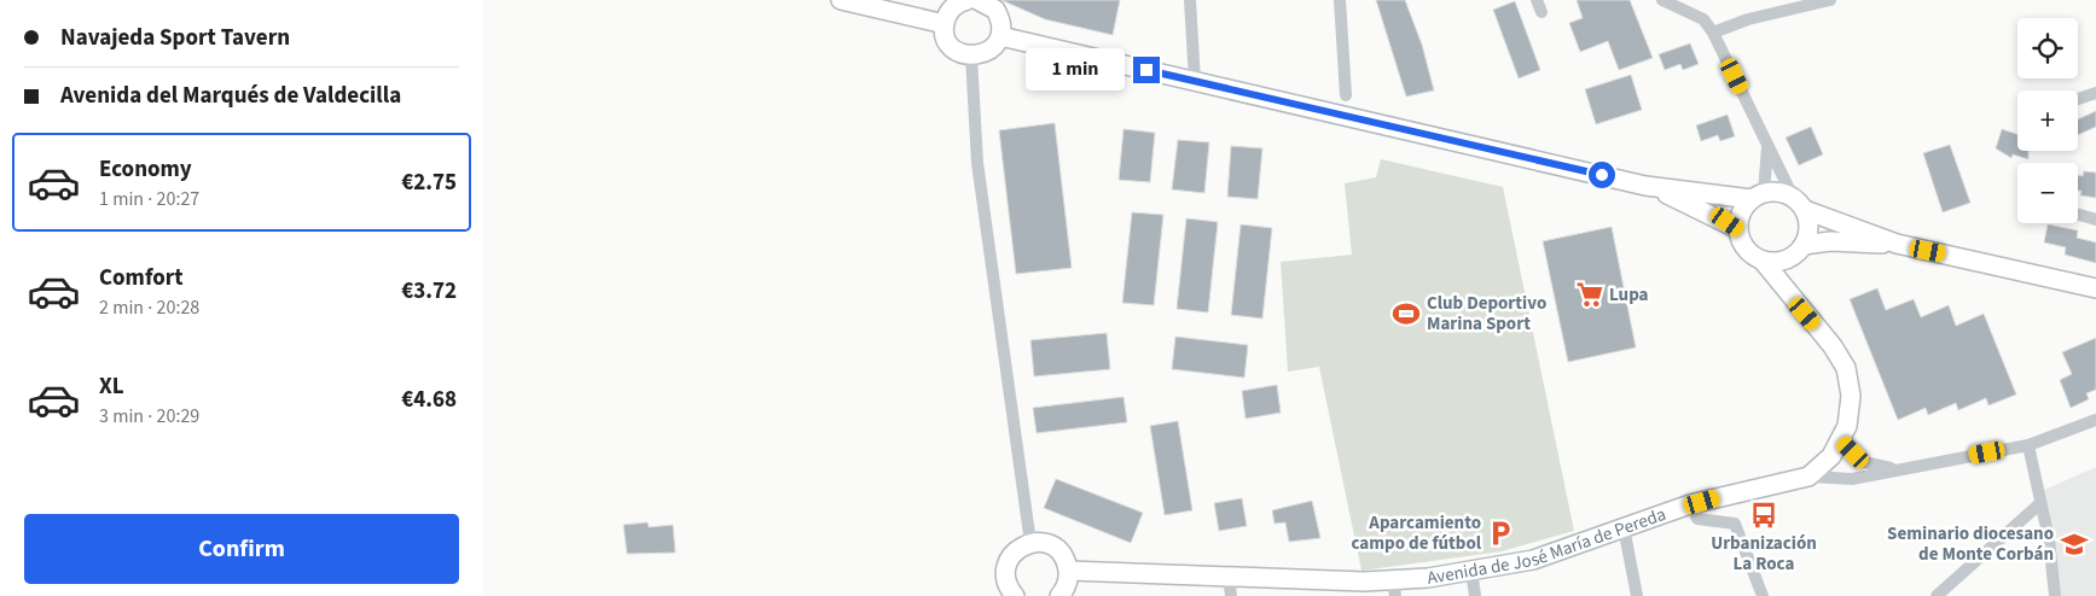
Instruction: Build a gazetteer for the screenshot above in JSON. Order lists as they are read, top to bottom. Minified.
{"streets":{"main road":["Avenida de José María de Pereda"]},"places":{"supermarket":["Lupa"],"sports":["Club Deportivo Marina Sport"],"bus stop":["Urbanización La Roca"],"parking":["Aparcamiento campo de fútbol"],"school or university":["Seminario diocesano de Monte Corbán"]},"page":{"banner":["Navajeda Sport Tavern","Avenida del Marqués de Valdecilla"],"map_buttons":["+","−"],"bubble":"1 min","list":[{"name":"Economy","note":"1 min · 20:27","value":"€2.75"},{"name":"Comfort","note":"2 min · 20:28","value":"€3.72"},{"name":"XL","note":"3 min · 20:29","value":"€4.68"}],"buttons":"Confirm"}}
